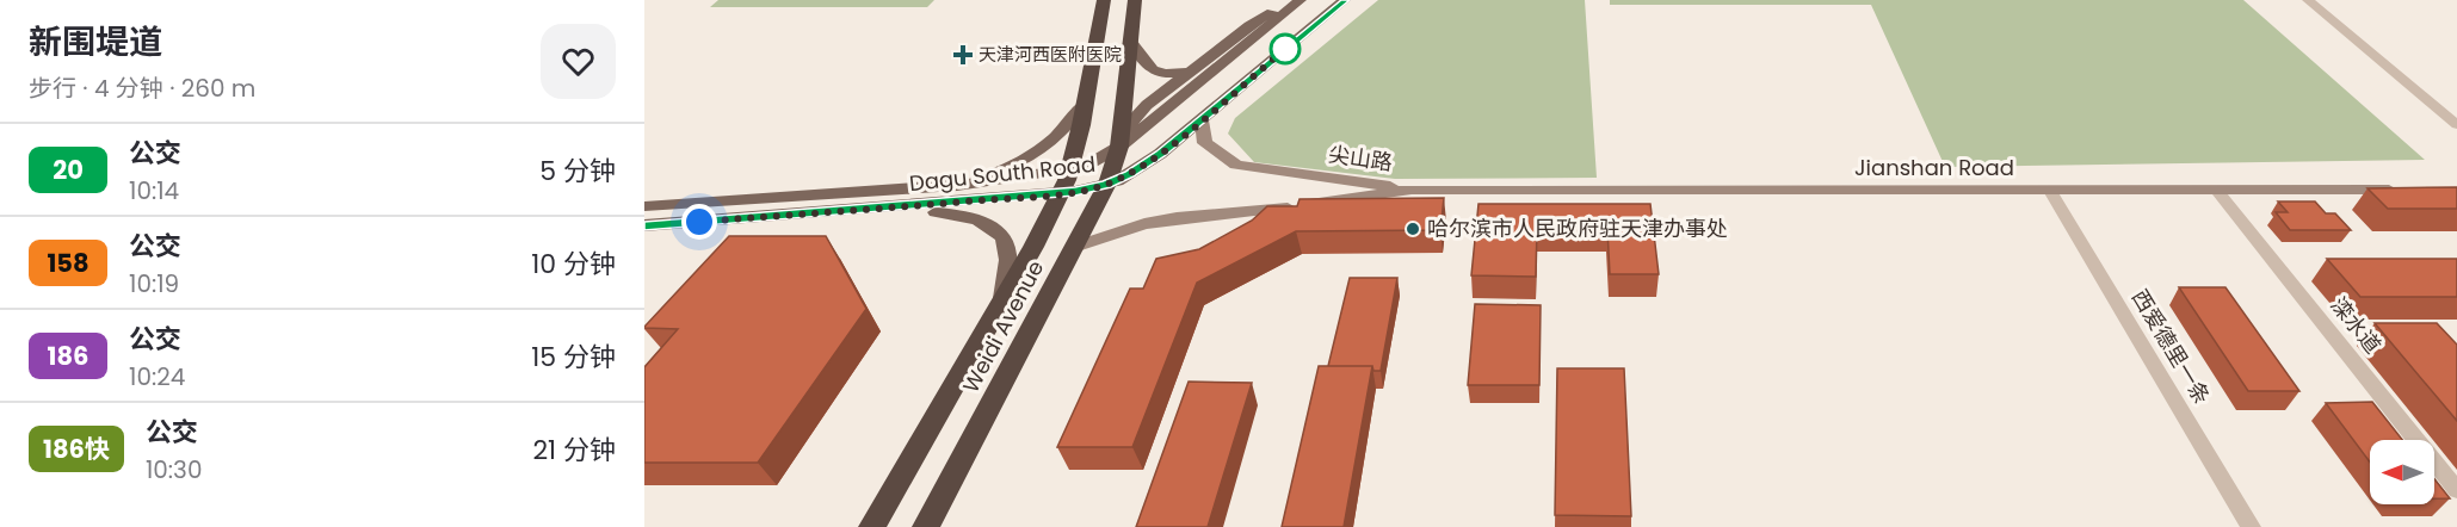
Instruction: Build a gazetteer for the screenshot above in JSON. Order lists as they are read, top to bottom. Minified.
{"streets":{"highway":["Weidi Avenue"],"main road":["尖山路","Jianshan Road","Dagu South Road"],"street":["滦水道","西爱德里一条"]},"crossings":[["尖山路","Jianshan Road"],["尖山路","Dagu South Road"],["尖山路","Weidi Avenue"],["Jianshan Road","滦水道"],["Jianshan Road","西爱德里一条"],["Dagu South Road","Weidi Avenue"]],"places":{"health":["天津河西医附医院"],"other":["哈尔滨市人民政府驻天津办事处"]},"lines":["bus line 20"],"north":"left","page":{"heading":["新围堤道","步行 · 4 分钟 · 260 m"],"list":[{"mark":"20","name":"公交","note":"10:14","value":"5 分钟"},{"mark":"158","name":"公交","note":"10:19","value":"10 分钟"},{"mark":"186","name":"公交","note":"10:24","value":"15 分钟"},{"mark":"186快","name":"公交","note":"10:30","value":"21 分钟"}]}}
